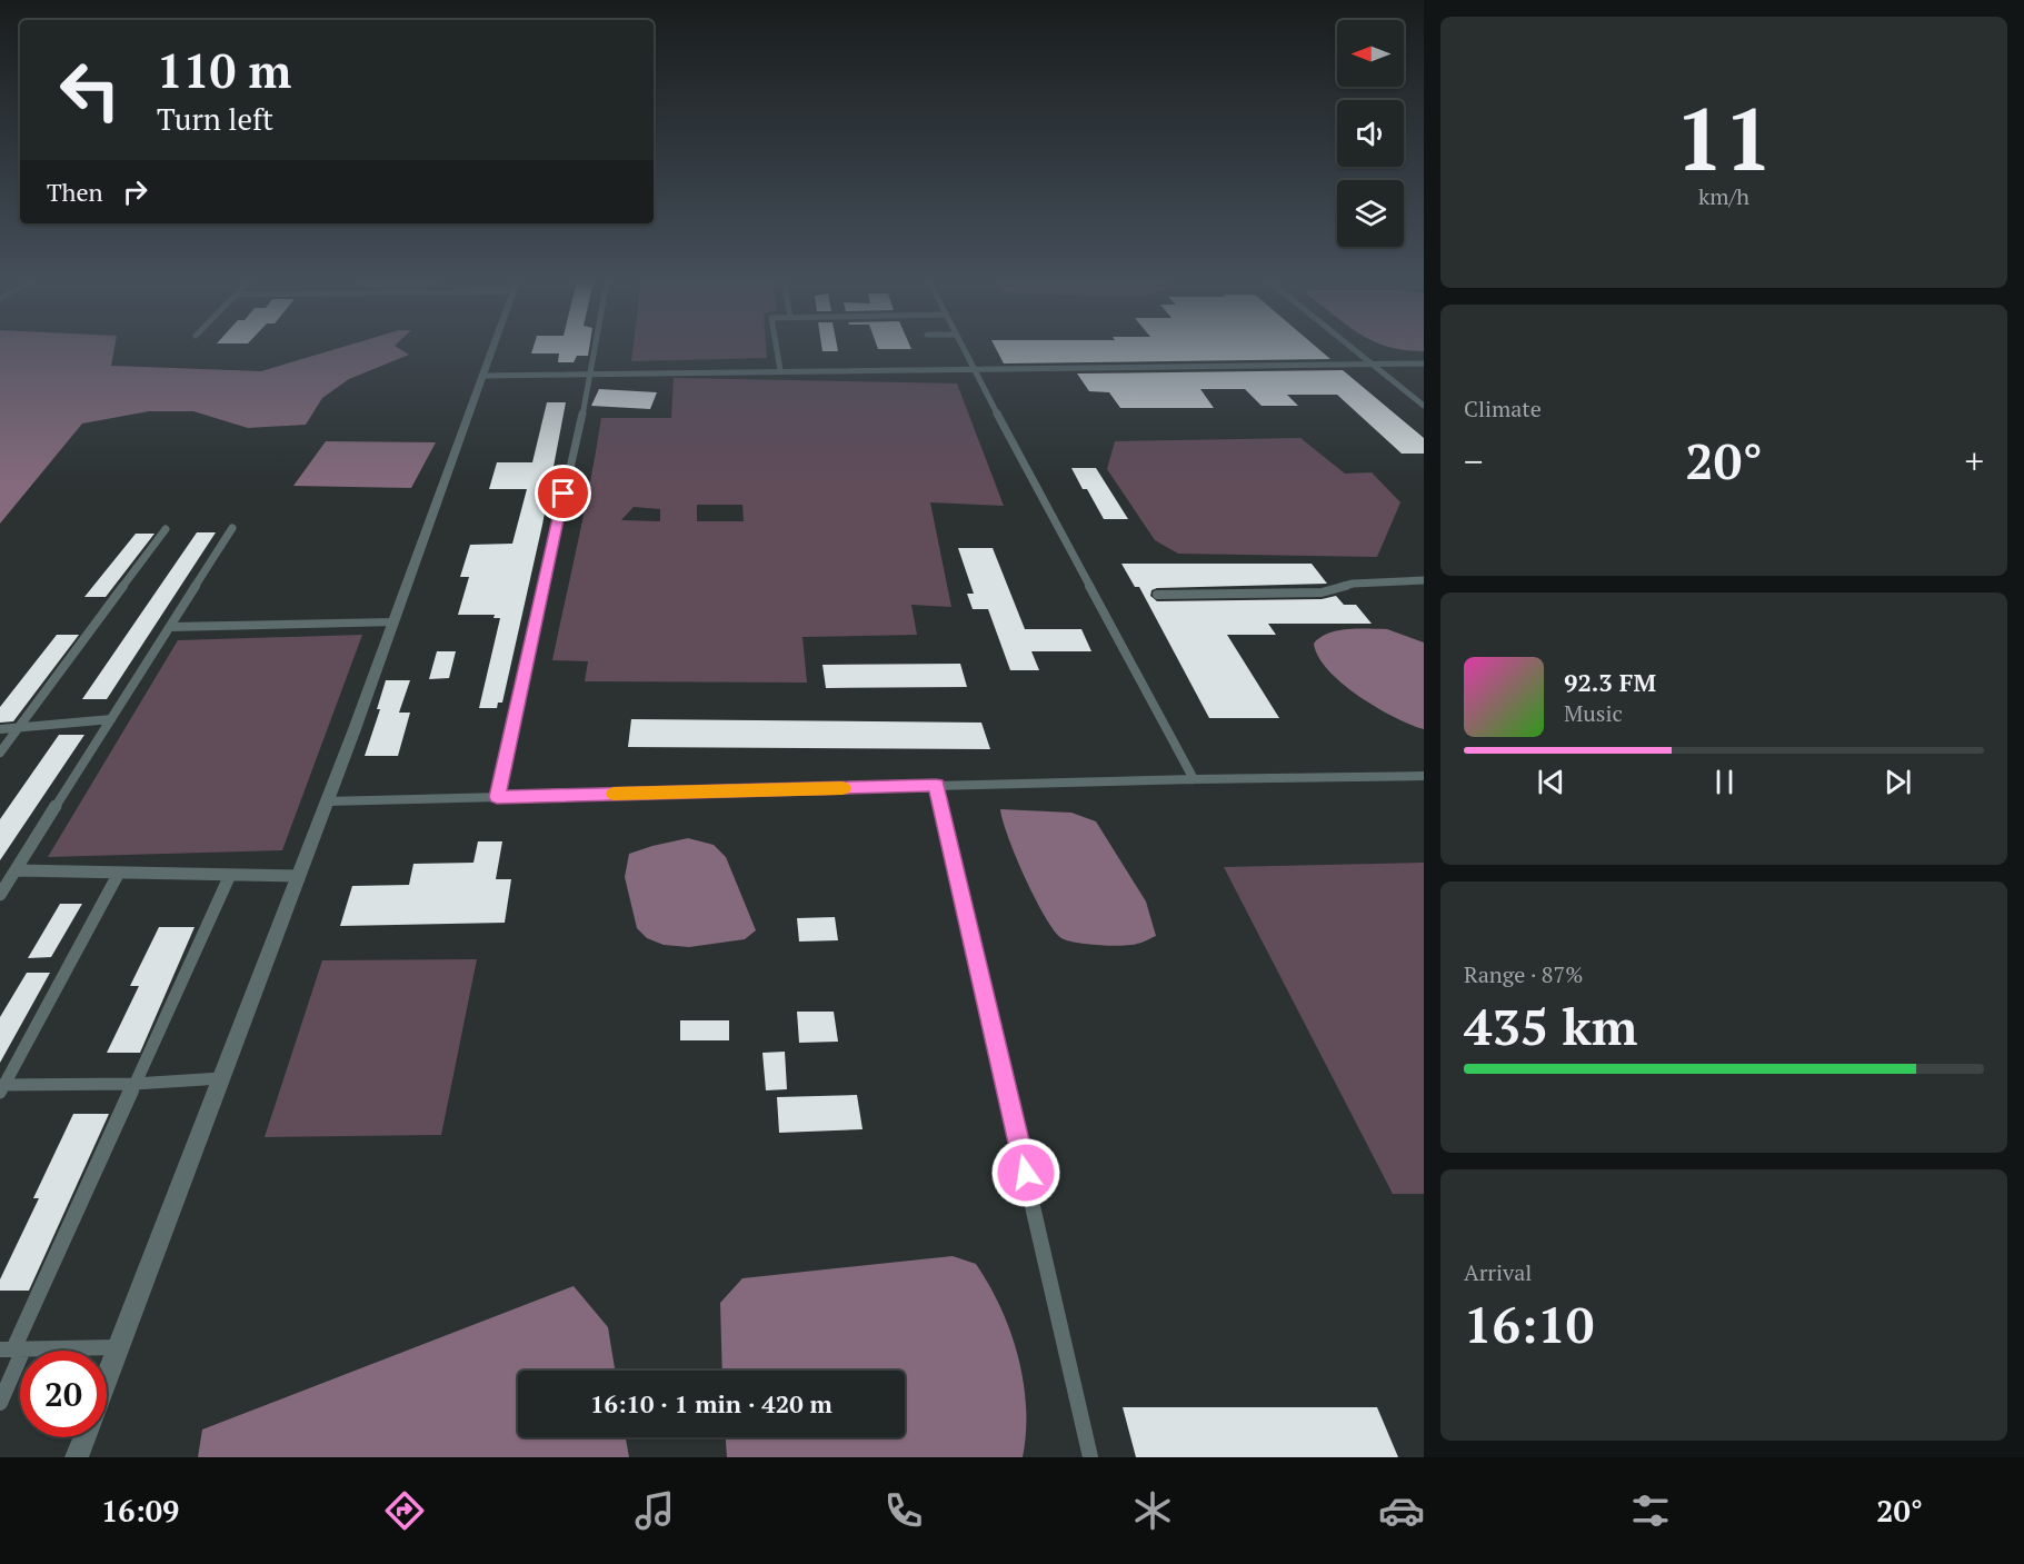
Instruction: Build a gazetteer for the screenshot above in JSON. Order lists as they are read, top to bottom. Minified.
{"north":"left","page":{"tile":[["11","km/h"],"Climate",["Range · 87%","435 km"],["Arrival","16:10"]],"turn":["110 m","Turn left"],"then":"Then","heat":["−","20°","+"],"song":["92.3 FM","Music"],"limit":"20","trip":"16:10 · 1 min · 420 m","tabs":["16:09","20°"]}}
